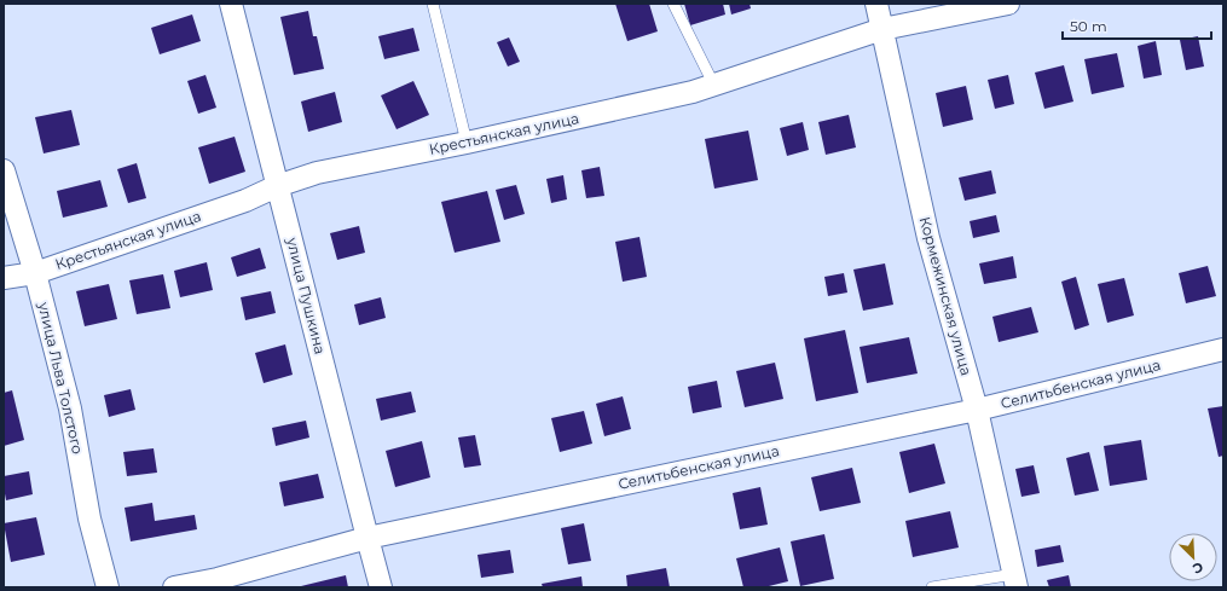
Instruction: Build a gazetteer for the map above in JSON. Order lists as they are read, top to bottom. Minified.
{"streets":{"street":["Крестьянская улица","улица Пушкина","Кормежинская улица","улица Льва Толстого","Селитьбенская улица"]},"crossings":[["Крестьянская улица","улица Пушкина"],["Крестьянская улица","Кормежинская улица"],["Крестьянская улица","улица Льва Толстого"],["улица Пушкина","Селитьбенская улица"],["Кормежинская улица","Селитьбенская улица"]],"scale_bar":"50 m","north":"bottom right"}
